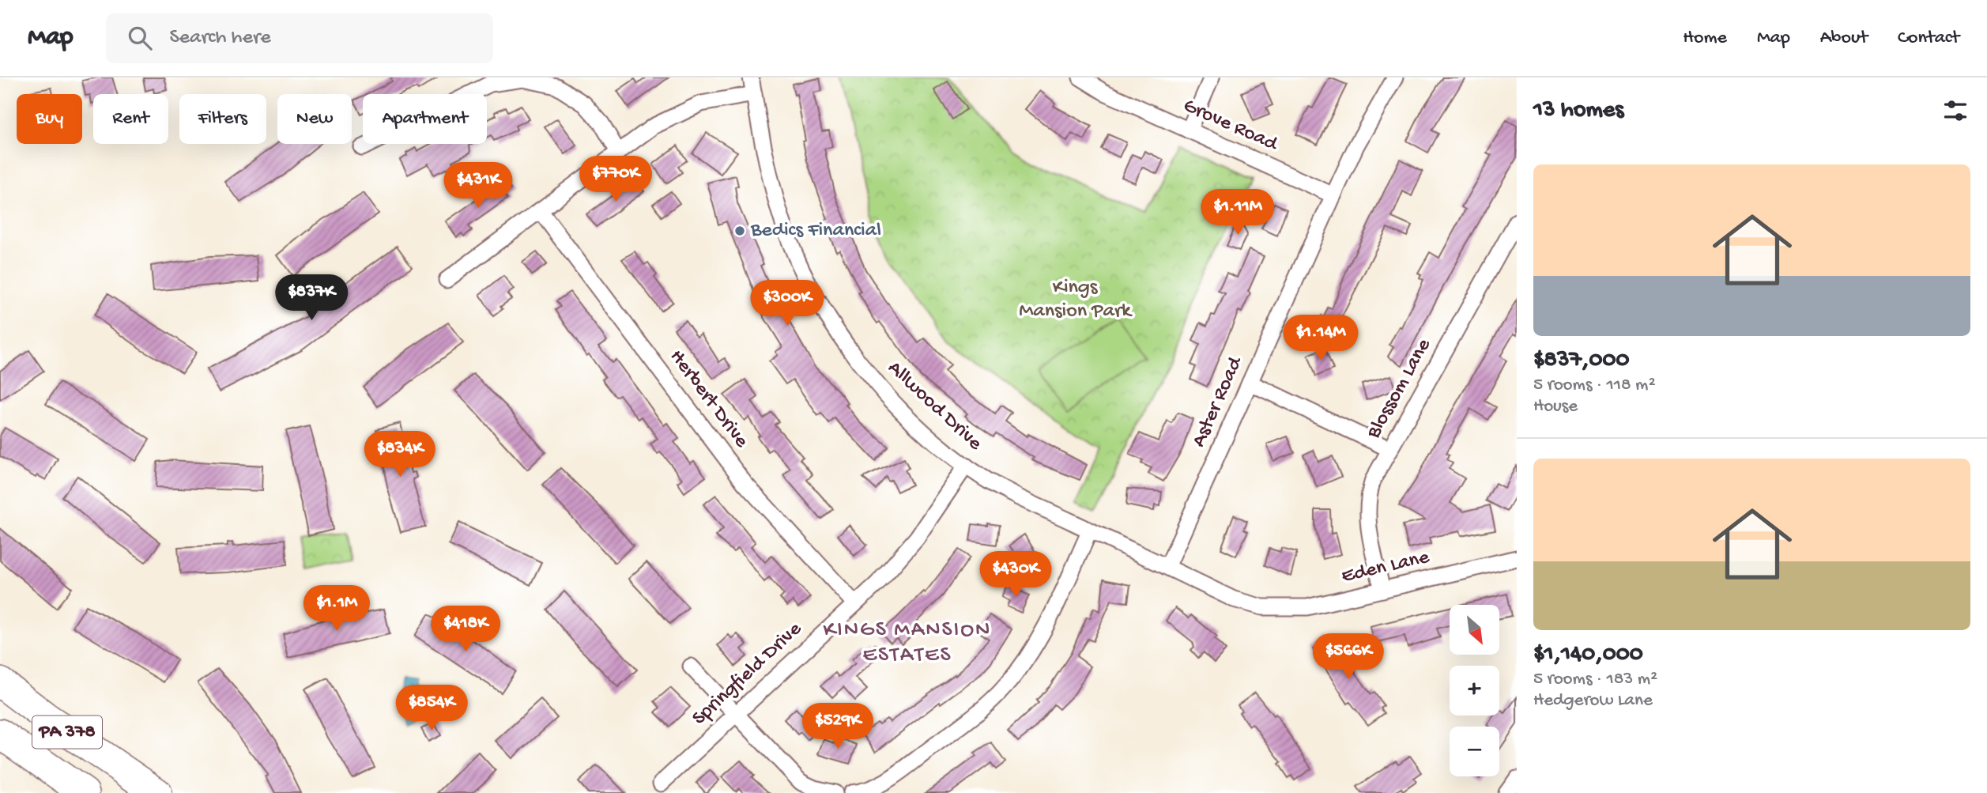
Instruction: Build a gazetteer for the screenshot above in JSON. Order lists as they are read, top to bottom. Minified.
{"streets":{"highway":["PA 378"],"street":["Grove Road","Blossom Lane","Herbert Drive","Aster Road","Allwood Drive","Eden Lane","Springfield Drive"]},"crossings":[["Grove Road","Aster Road"],["Blossom Lane","Eden Lane"],["Herbert Drive","Springfield Drive"],["Aster Road","Allwood Drive"],["Allwood Drive","Eden Lane"],["Allwood Drive","Springfield Drive"]],"districts":["KINGS MANSION ESTATES"],"parks":["Kings Mansion Park"],"places":["Bedics Financial"],"north":"bottom right","page":{"header":"Map","search":"Search here","nav":["Home","Map","About","Contact"],"heading":"13 homes","chip":["Buy","Rent","Filters","New","Apartment"],"list":[{"name":"$837,000","note":"5 rooms · 118 m² · House"},{"name":"$1,140,000","note":"5 rooms · 183 m² · Hedgerow Lane"}],"price":["$770K","$431K","$1.11M","$837K","$300K","$1.14M","$834K","$430K","$1.1M","$418K","$566K","$854K","$529K"],"map_buttons":["+","−"]}}
